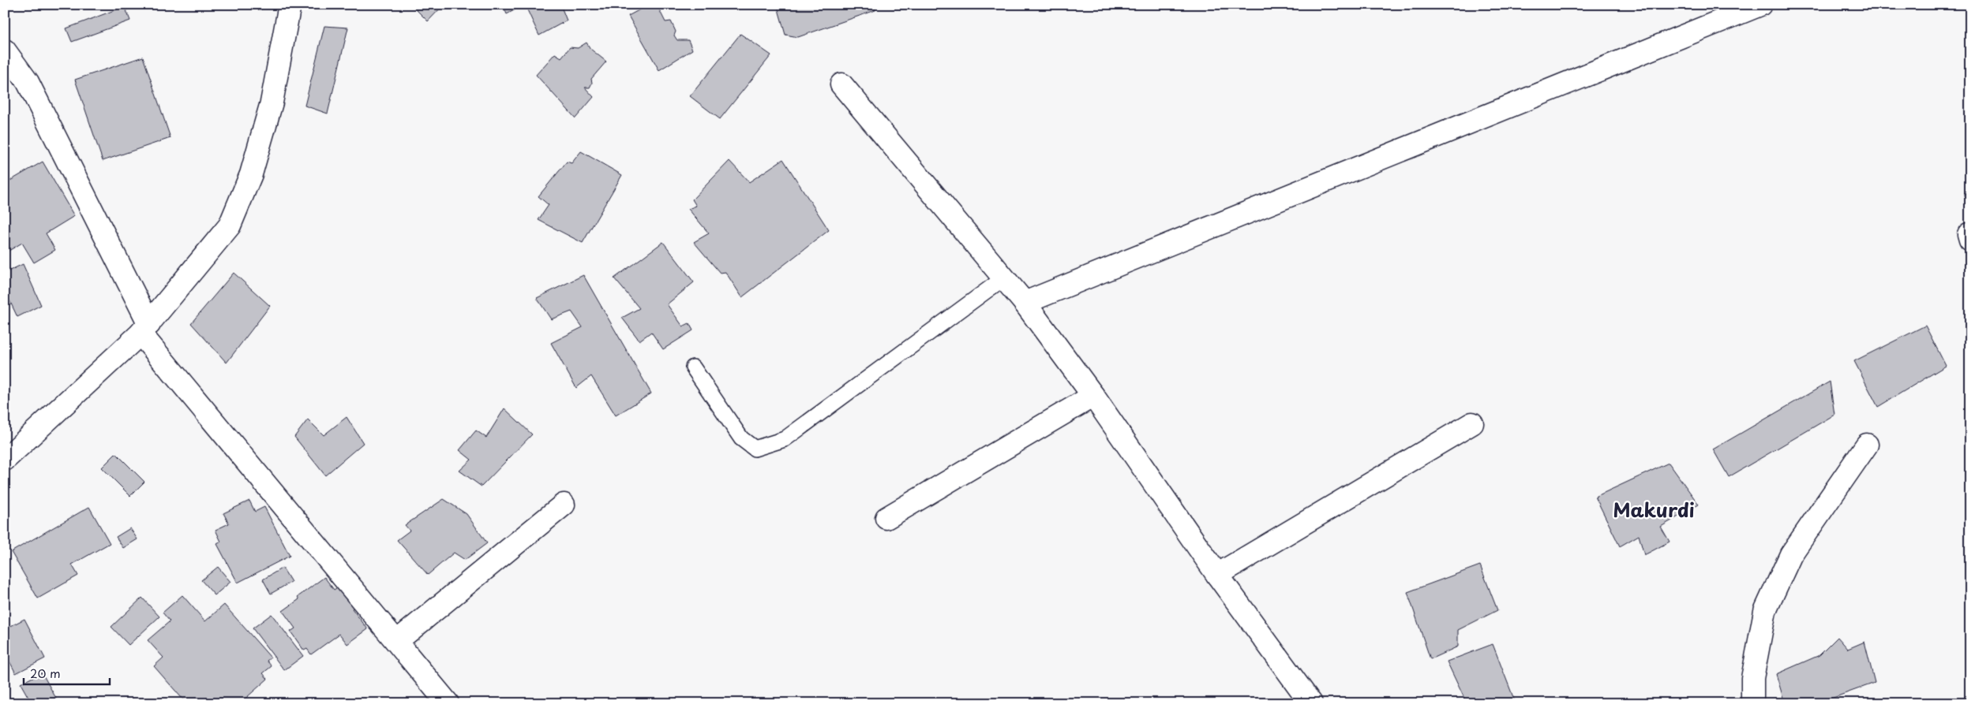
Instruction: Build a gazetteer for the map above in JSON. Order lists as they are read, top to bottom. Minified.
{"districts":["Makurdi"],"scale_bar":"20 m"}
